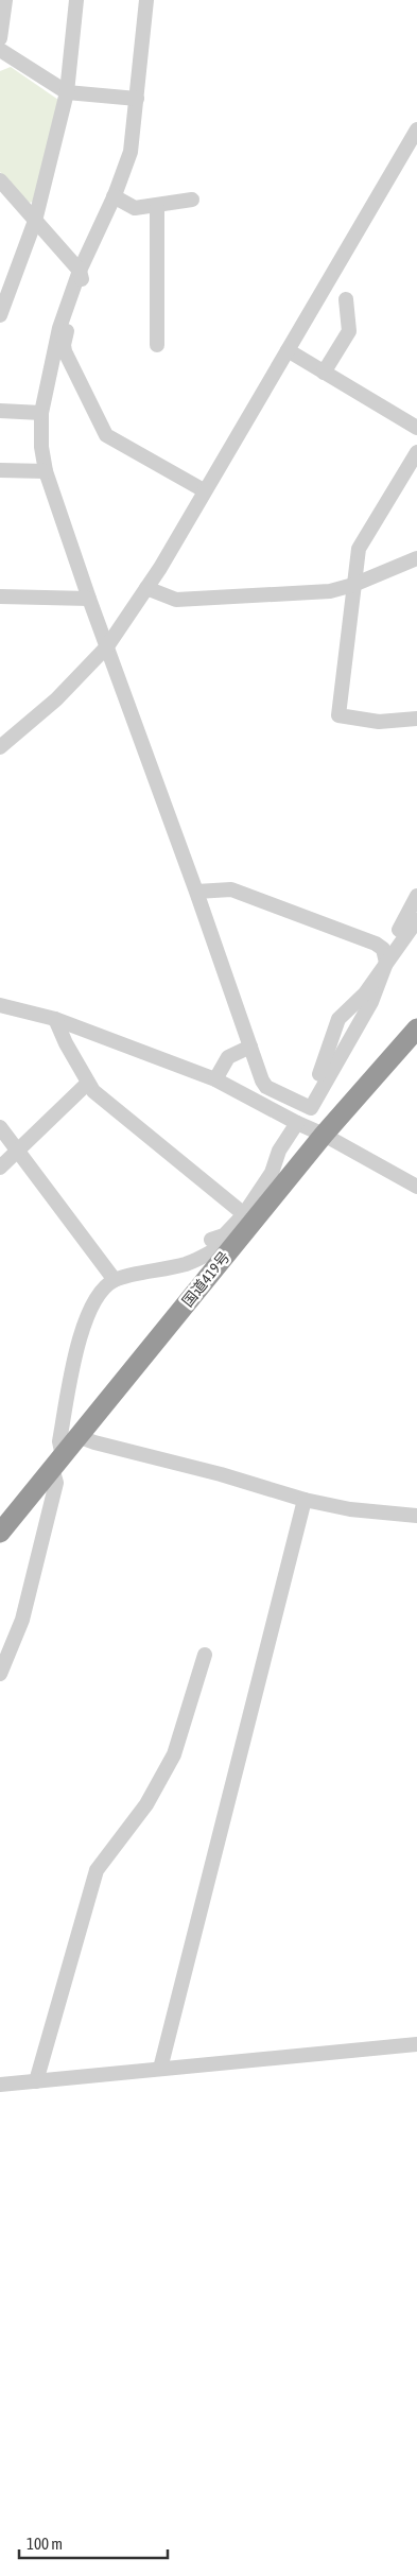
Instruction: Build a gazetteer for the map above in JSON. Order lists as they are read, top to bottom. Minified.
{"streets":{"highway":["国道419号"]},"scale_bar":"100 m"}
